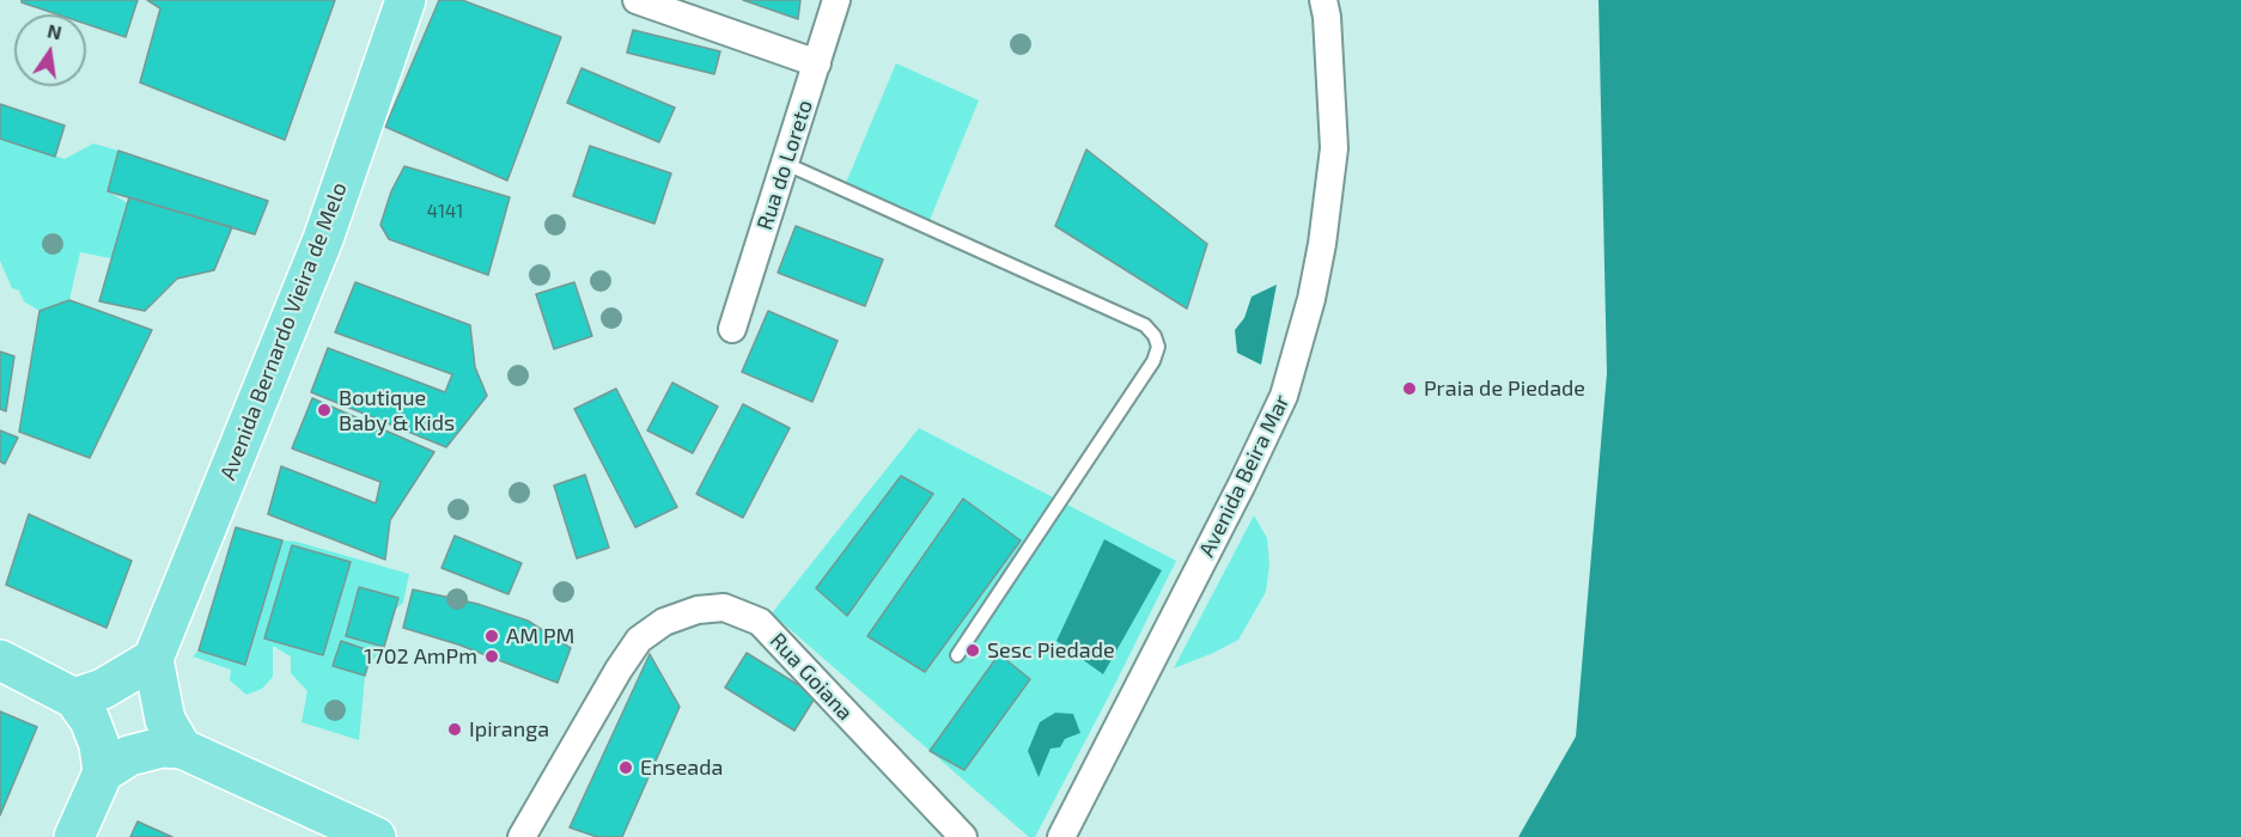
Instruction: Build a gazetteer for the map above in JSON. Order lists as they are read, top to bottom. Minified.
{"streets":{"main road":["Avenida Bernardo Vieira de Melo"],"street":["Rua do Loreto","Avenida Beira Mar","Rua Goiana"]},"places":["Praia de Piedade","Boutique Baby & Kids","AM PM","Sesc Piedade","1702 AmPm","Ipiranga","Enseada"],"house_numbers":["4141"],"north":"top"}
